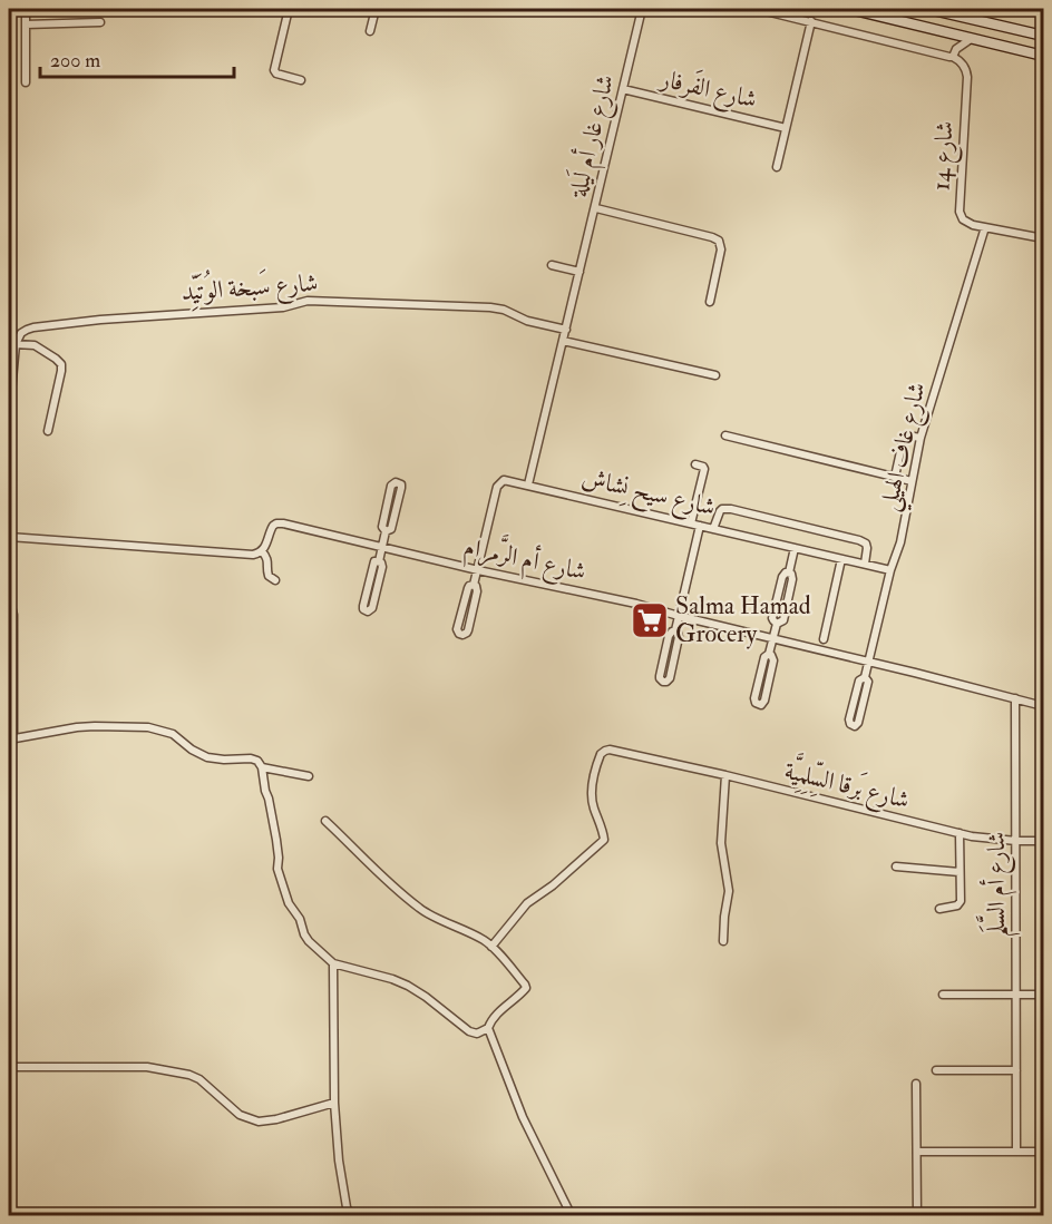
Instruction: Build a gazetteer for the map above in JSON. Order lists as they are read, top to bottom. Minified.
{"streets":{"street":["شارع الفَرفار","شارع غار أم لَيلة","شارع 14","شارع سَبخة الوُتَيِّد","شارع غاف الهيلي","شارع سيح نِشاش","شارع أم الرَّمرام","شارع بَرقا السِّلِمِيَّة","شارع أم السَّلَم"]},"crossings":[["شارع الفَرفار","شارع غار أم لَيلة"],["شارع غار أم لَيلة","شارع سَبخة الوُتَيِّد"],["شارع غار أم لَيلة","شارع سيح نِشاش"],["شارع 14","شارع غاف الهيلي"],["شارع غاف الهيلي","شارع سيح نِشاش"],["شارع غاف الهيلي","شارع أم الرَّمرام"],["شارع سيح نِشاش","شارع أم الرَّمرام"],["شارع أم الرَّمرام","شارع أم السَّلَم"],["شارع بَرقا السِّلِمِيَّة","شارع أم السَّلَم"]],"places":{"supermarket":["Salma Hamad Grocery"]},"scale_bar":"200 m"}
